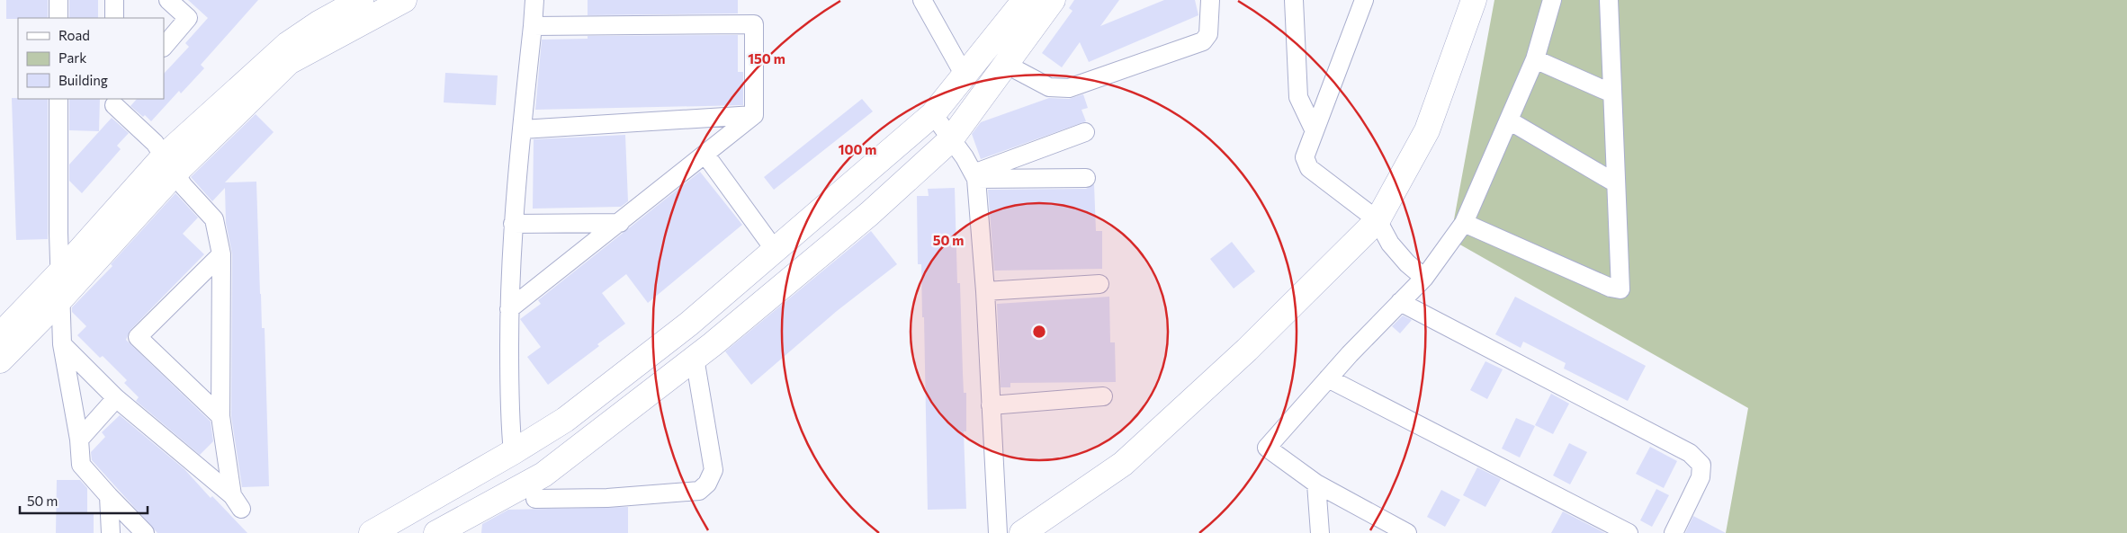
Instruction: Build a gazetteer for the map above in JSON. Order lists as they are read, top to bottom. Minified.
{"legend":["Road","Park","Building"],"scale_bar":"50 m","rings":["150 m","100 m","50 m"]}
